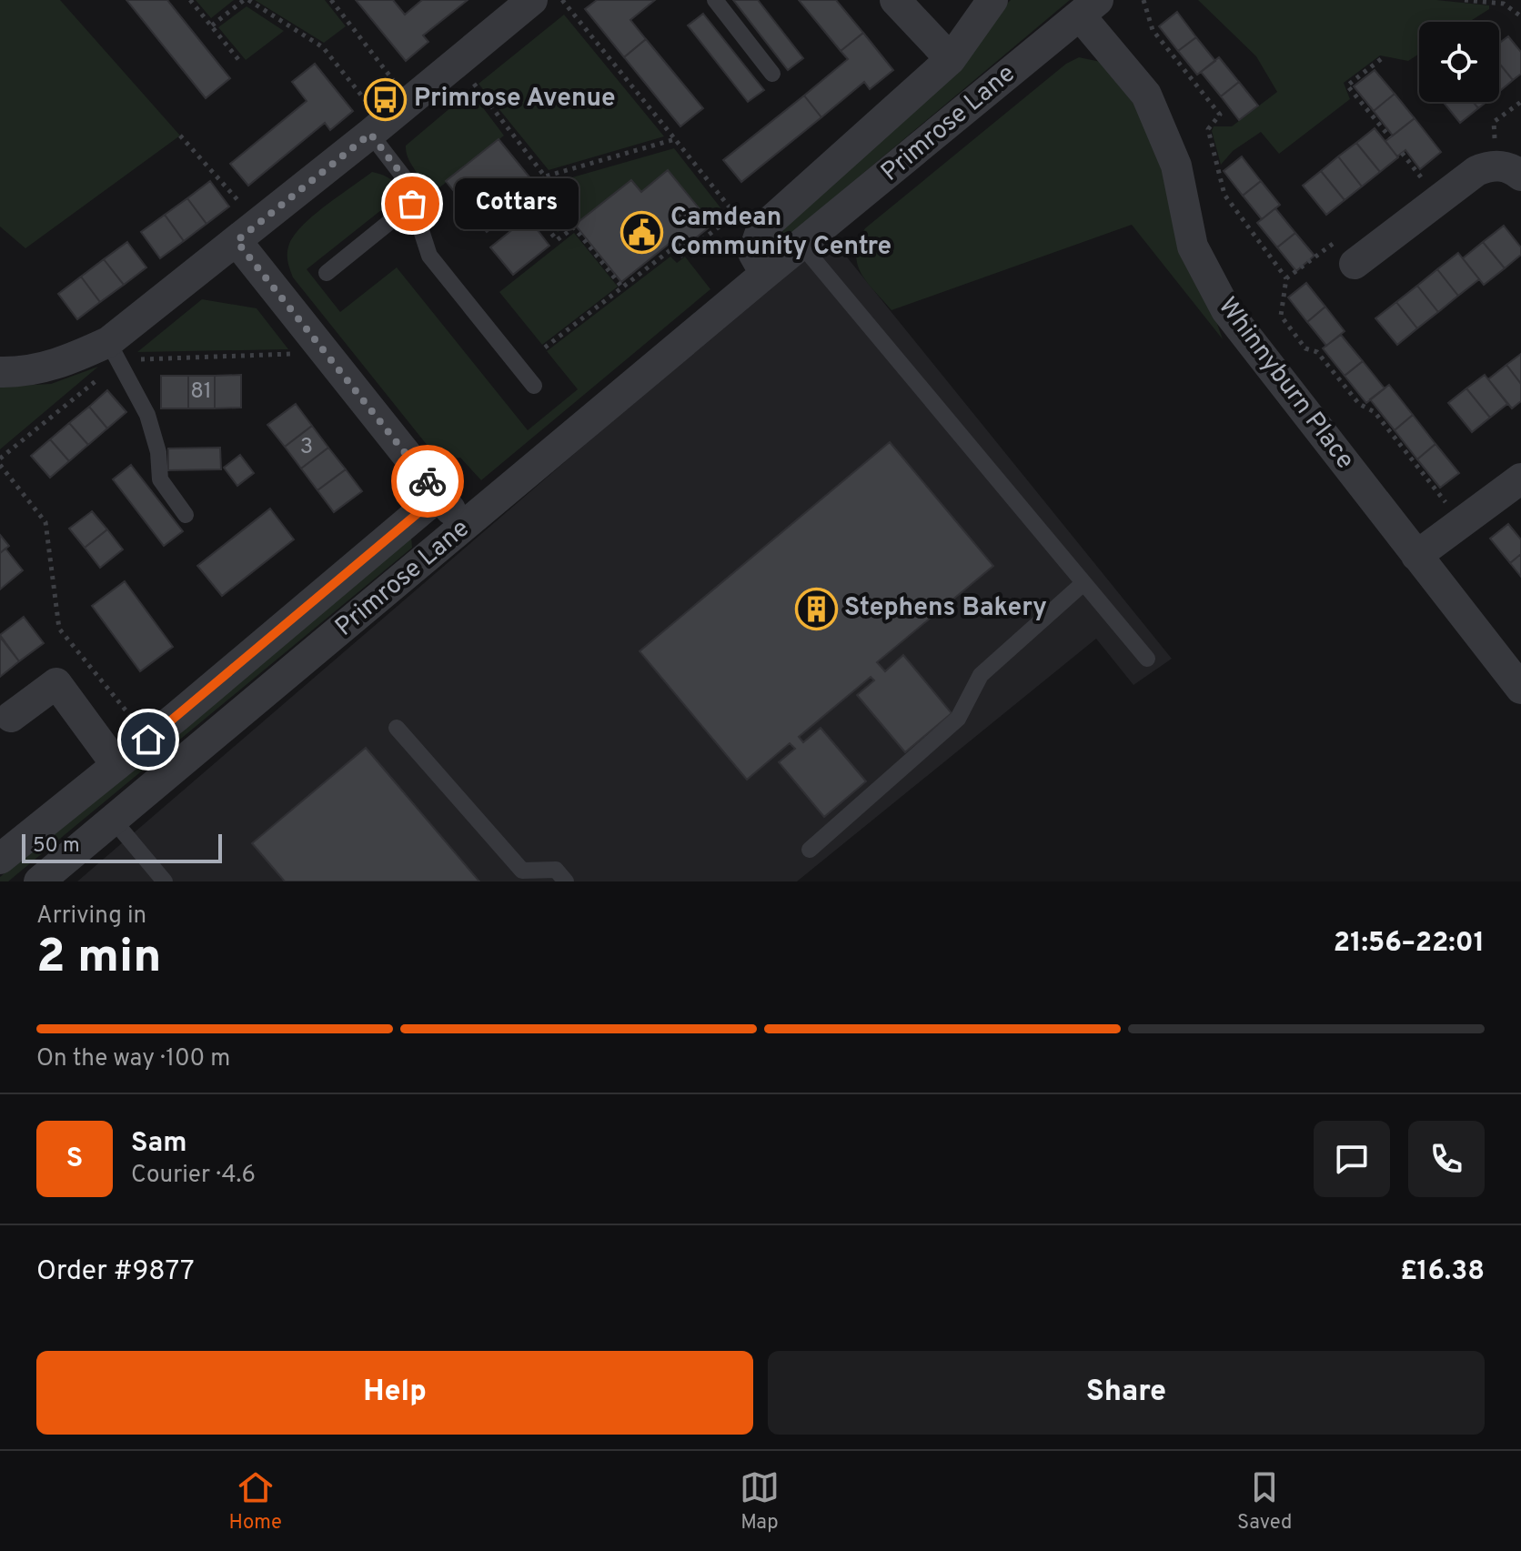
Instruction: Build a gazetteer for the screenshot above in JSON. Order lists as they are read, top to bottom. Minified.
{"streets":{"street":["Primrose Lane","Whinnyburn Place"]},"crossings":[["Primrose Lane","Whinnyburn Place"]],"places":{"bus stop":["Primrose Avenue"],"other":["Cottars"],"public building":["Camdean Community Centre"],"building":["Stephens Bakery"]},"house_numbers":["81","3"],"scale_bar":"50 m","page":{"bubble":"Cottars","scale":"50 m","heading":["2 min","Arriving in","21:56–22:01"],"panel":["Sam","Courier · 4.6","Order #9877","£16.38"],"bar":"On the way · 100 m","round":"S","buttons":["Help","Share"],"tabs":["Home","Map","Saved"]}}
